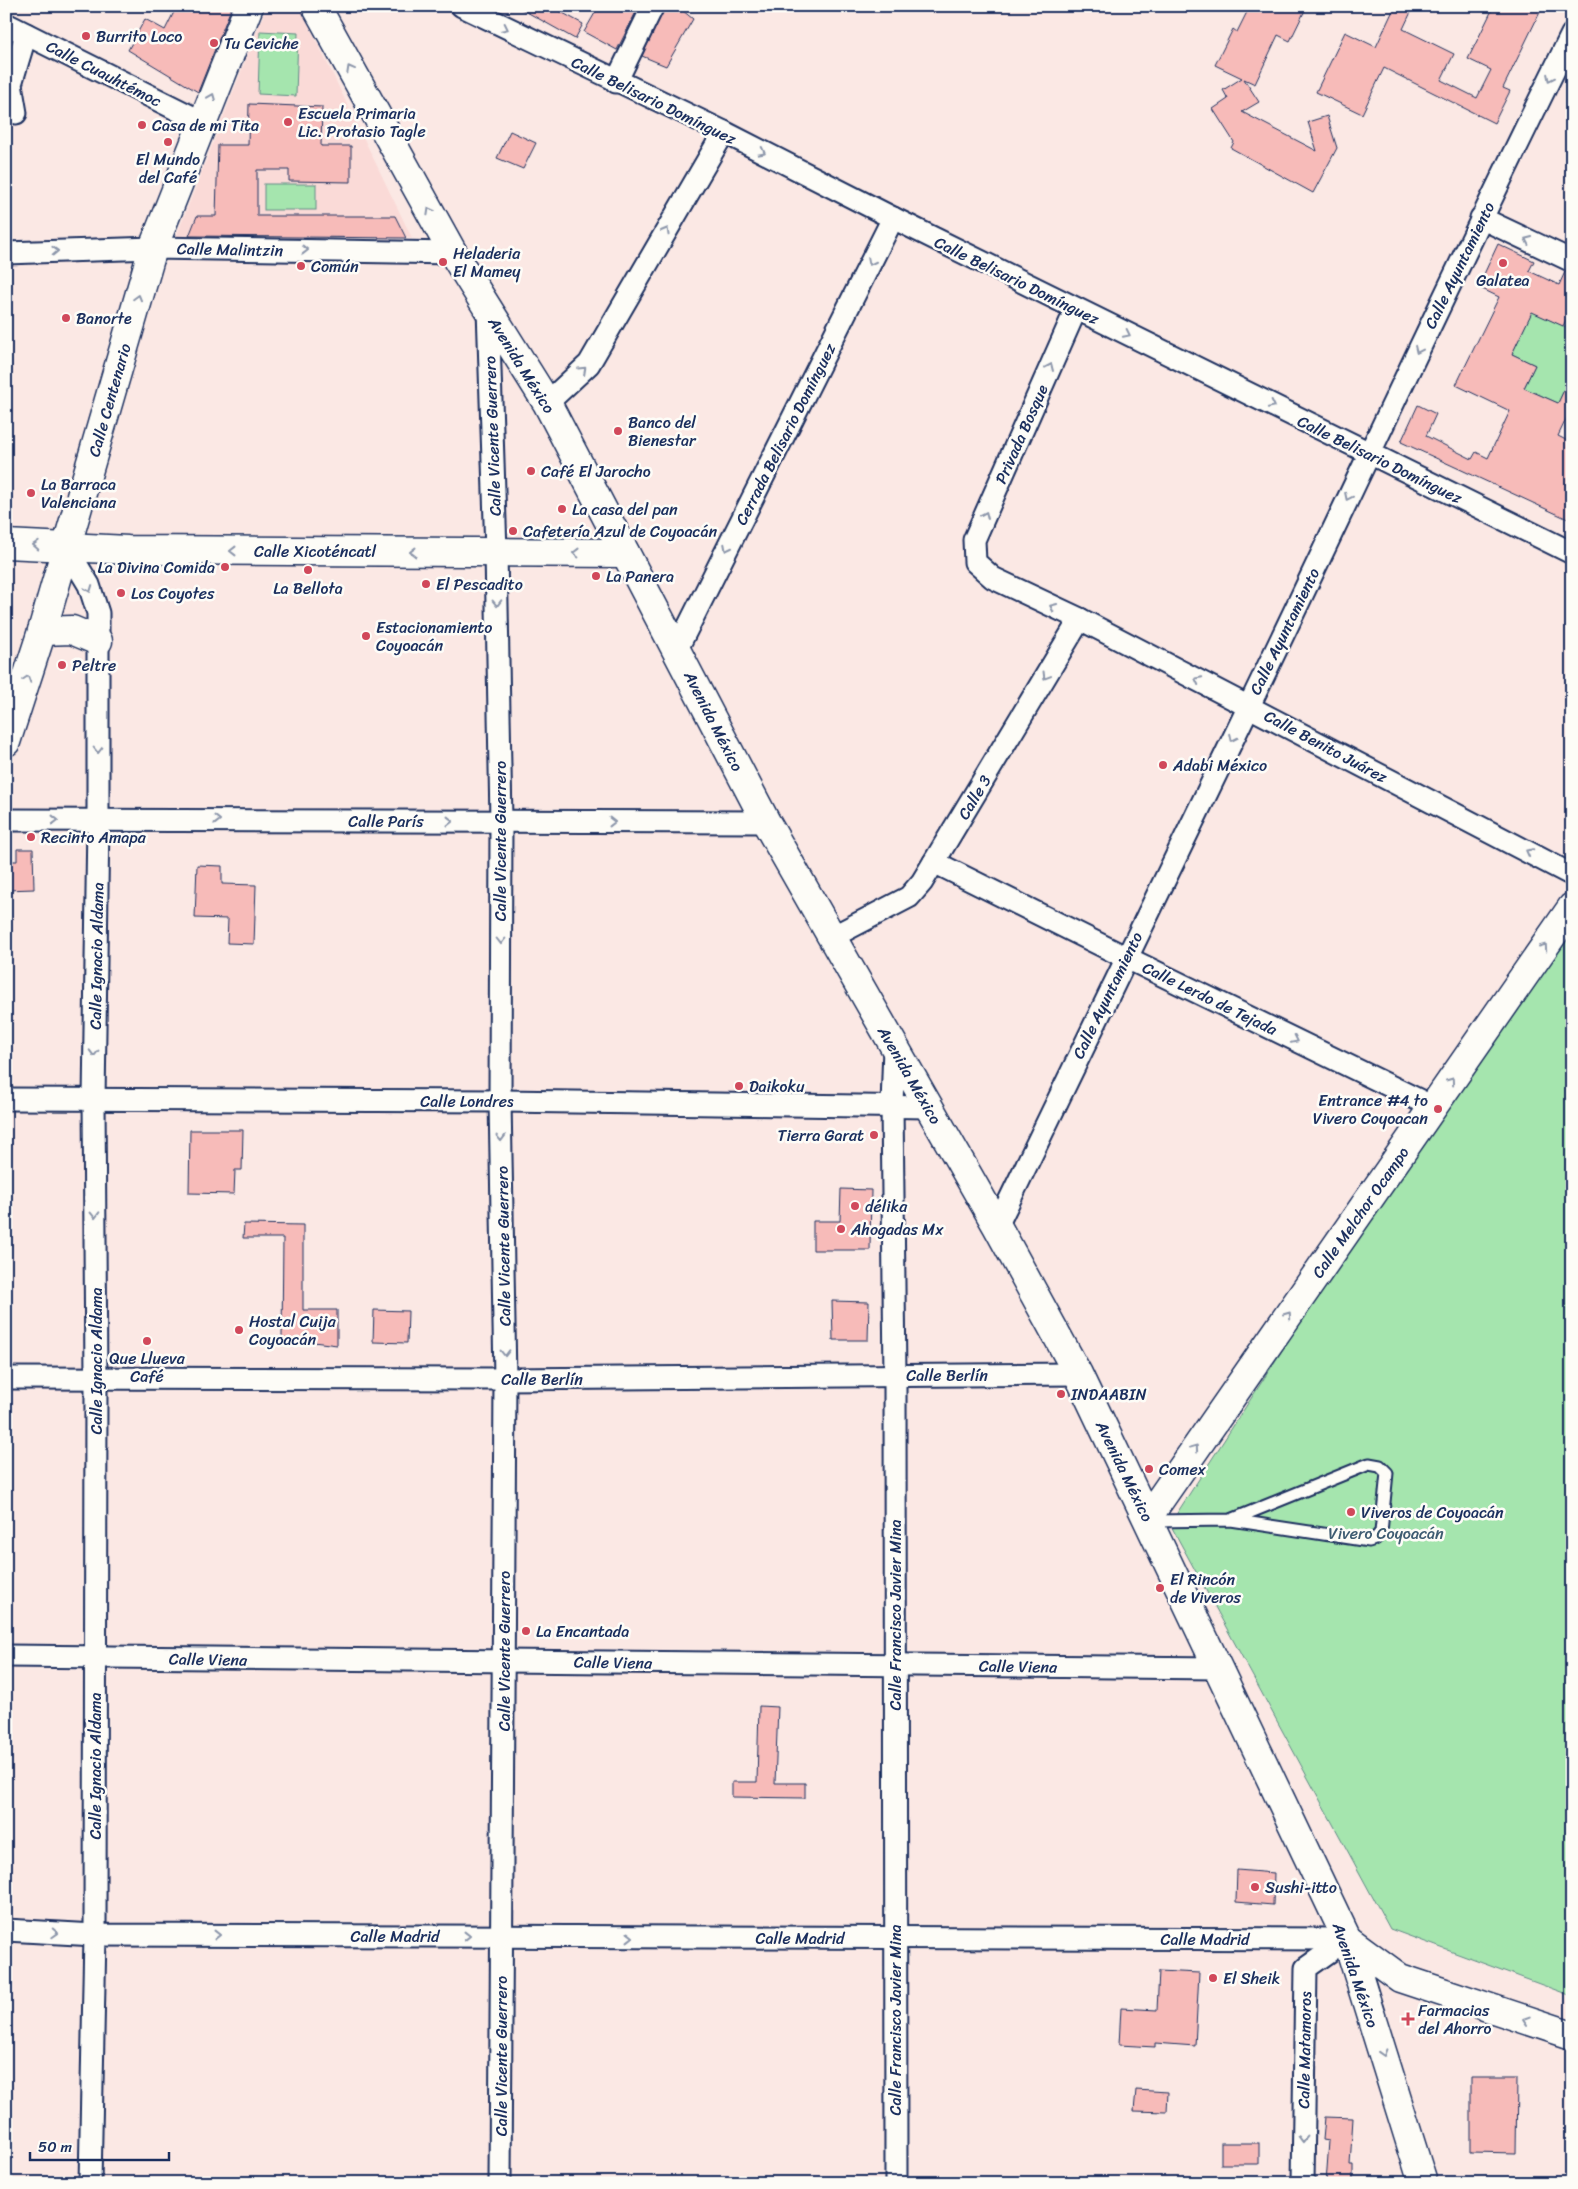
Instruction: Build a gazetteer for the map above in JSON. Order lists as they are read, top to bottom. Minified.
{"streets":{"street":["Calle Cuauhtémoc","Calle Belisario Domínguez","Calle Malintzin","Calle Ayuntamiento","Avenida México","Calle Centenario","Cerrada Belisario Domínguez","Privada Bosque","Calle Vicente Guerrero","Calle Xicoténcatl","Calle Benito Juárez","Calle 3","Calle París","Calle Ignacio Aldama","Calle Lerdo de Tejada","Calle Londres","Calle Melchor Ocampo","Calle Berlín","Calle Francisco Javier Mina","Calle Viena","Calle Madrid","Calle Matamoros"]},"crossings":[["Calle Cuauhtémoc","Calle Centenario"],["Calle Belisario Domínguez","Calle Ayuntamiento"],["Calle Belisario Domínguez","Cerrada Belisario Domínguez"],["Calle Belisario Domínguez","Privada Bosque"],["Calle Malintzin","Avenida México"],["Calle Malintzin","Calle Centenario"],["Calle Ayuntamiento","Avenida México"],["Calle Ayuntamiento","Calle Benito Juárez"],["Calle Ayuntamiento","Calle Lerdo de Tejada"],["Avenida México","Cerrada Belisario Domínguez"],["Avenida México","Calle Vicente Guerrero"],["Avenida México","Calle Xicoténcatl"],["Avenida México","Calle 3"],["Avenida México","Calle París"],["Avenida México","Calle Londres"],["Avenida México","Calle Melchor Ocampo"],["Avenida México","Calle Berlín"],["Avenida México","Calle Francisco Javier Mina"],["Avenida México","Calle Viena"],["Avenida México","Calle Madrid"],["Avenida México","Calle Matamoros"],["Calle Centenario","Calle Xicoténcatl"],["Calle Centenario","Calle Ignacio Aldama"],["Privada Bosque","Calle Benito Juárez"],["Calle Vicente Guerrero","Calle Xicoténcatl"],["Calle Vicente Guerrero","Calle París"],["Calle Vicente Guerrero","Calle Londres"],["Calle Vicente Guerrero","Calle Berlín"],["Calle Vicente Guerrero","Calle Viena"],["Calle Vicente Guerrero","Calle Madrid"],["Calle Xicoténcatl","Calle Ignacio Aldama"],["Calle Benito Juárez","Calle 3"],["Calle 3","Calle Lerdo de Tejada"],["Calle París","Calle Ignacio Aldama"],["Calle Ignacio Aldama","Calle Londres"],["Calle Ignacio Aldama","Calle Berlín"],["Calle Ignacio Aldama","Calle Viena"],["Calle Ignacio Aldama","Calle Madrid"],["Calle Lerdo de Tejada","Calle Melchor Ocampo"],["Calle Londres","Calle Francisco Javier Mina"],["Calle Berlín","Calle Francisco Javier Mina"],["Calle Francisco Javier Mina","Calle Viena"],["Calle Francisco Javier Mina","Calle Madrid"],["Calle Madrid","Calle Matamoros"]],"one_way":["Calle Belisario Domínguez","Calle Malintzin","Calle Ayuntamiento","Calle Centenario","Cerrada Belisario Domínguez","Privada Bosque","Calle Vicente Guerrero","Calle Xicoténcatl","Calle Benito Juárez","Calle 3","Calle París","Calle Ignacio Aldama","Calle Lerdo de Tejada","Calle Melchor Ocampo","Calle Madrid","Calle Matamoros"],"parks":["Vivero Coyoacán"],"places":{"other":["Burrito Loco","Tu Ceviche","Escuela Primaria Lic. Protasio Tagle","Casa de mi Tita","El Mundo del Café","Heladeria El Mamey","Galatea","Común","Banorte","Banco del Bienestar","Café El Jarocho","La Barraca Valenciana","La casa del pan","Cafetería Azul de Coyoacán","La Divina Comida","La Bellota","La Panera","El Pescadito","Los Coyotes","Estacionamiento Coyoacán","Peltre","Adabi México","Recinto Amapa","Daikoku","Entrance #4 to Vivero Coyoacan","Tierra Garat","délika","Ahogadas Mx","Hostal Cuija Coyoacán","Que Llueva Café","INDAABIN","Comex","Viveros de Coyoacán","El Rincón de Viveros","La Encantada","Sushi-itto","El Sheik"],"health":["Farmacias del Ahorro"]},"scale_bar":"50 m"}
